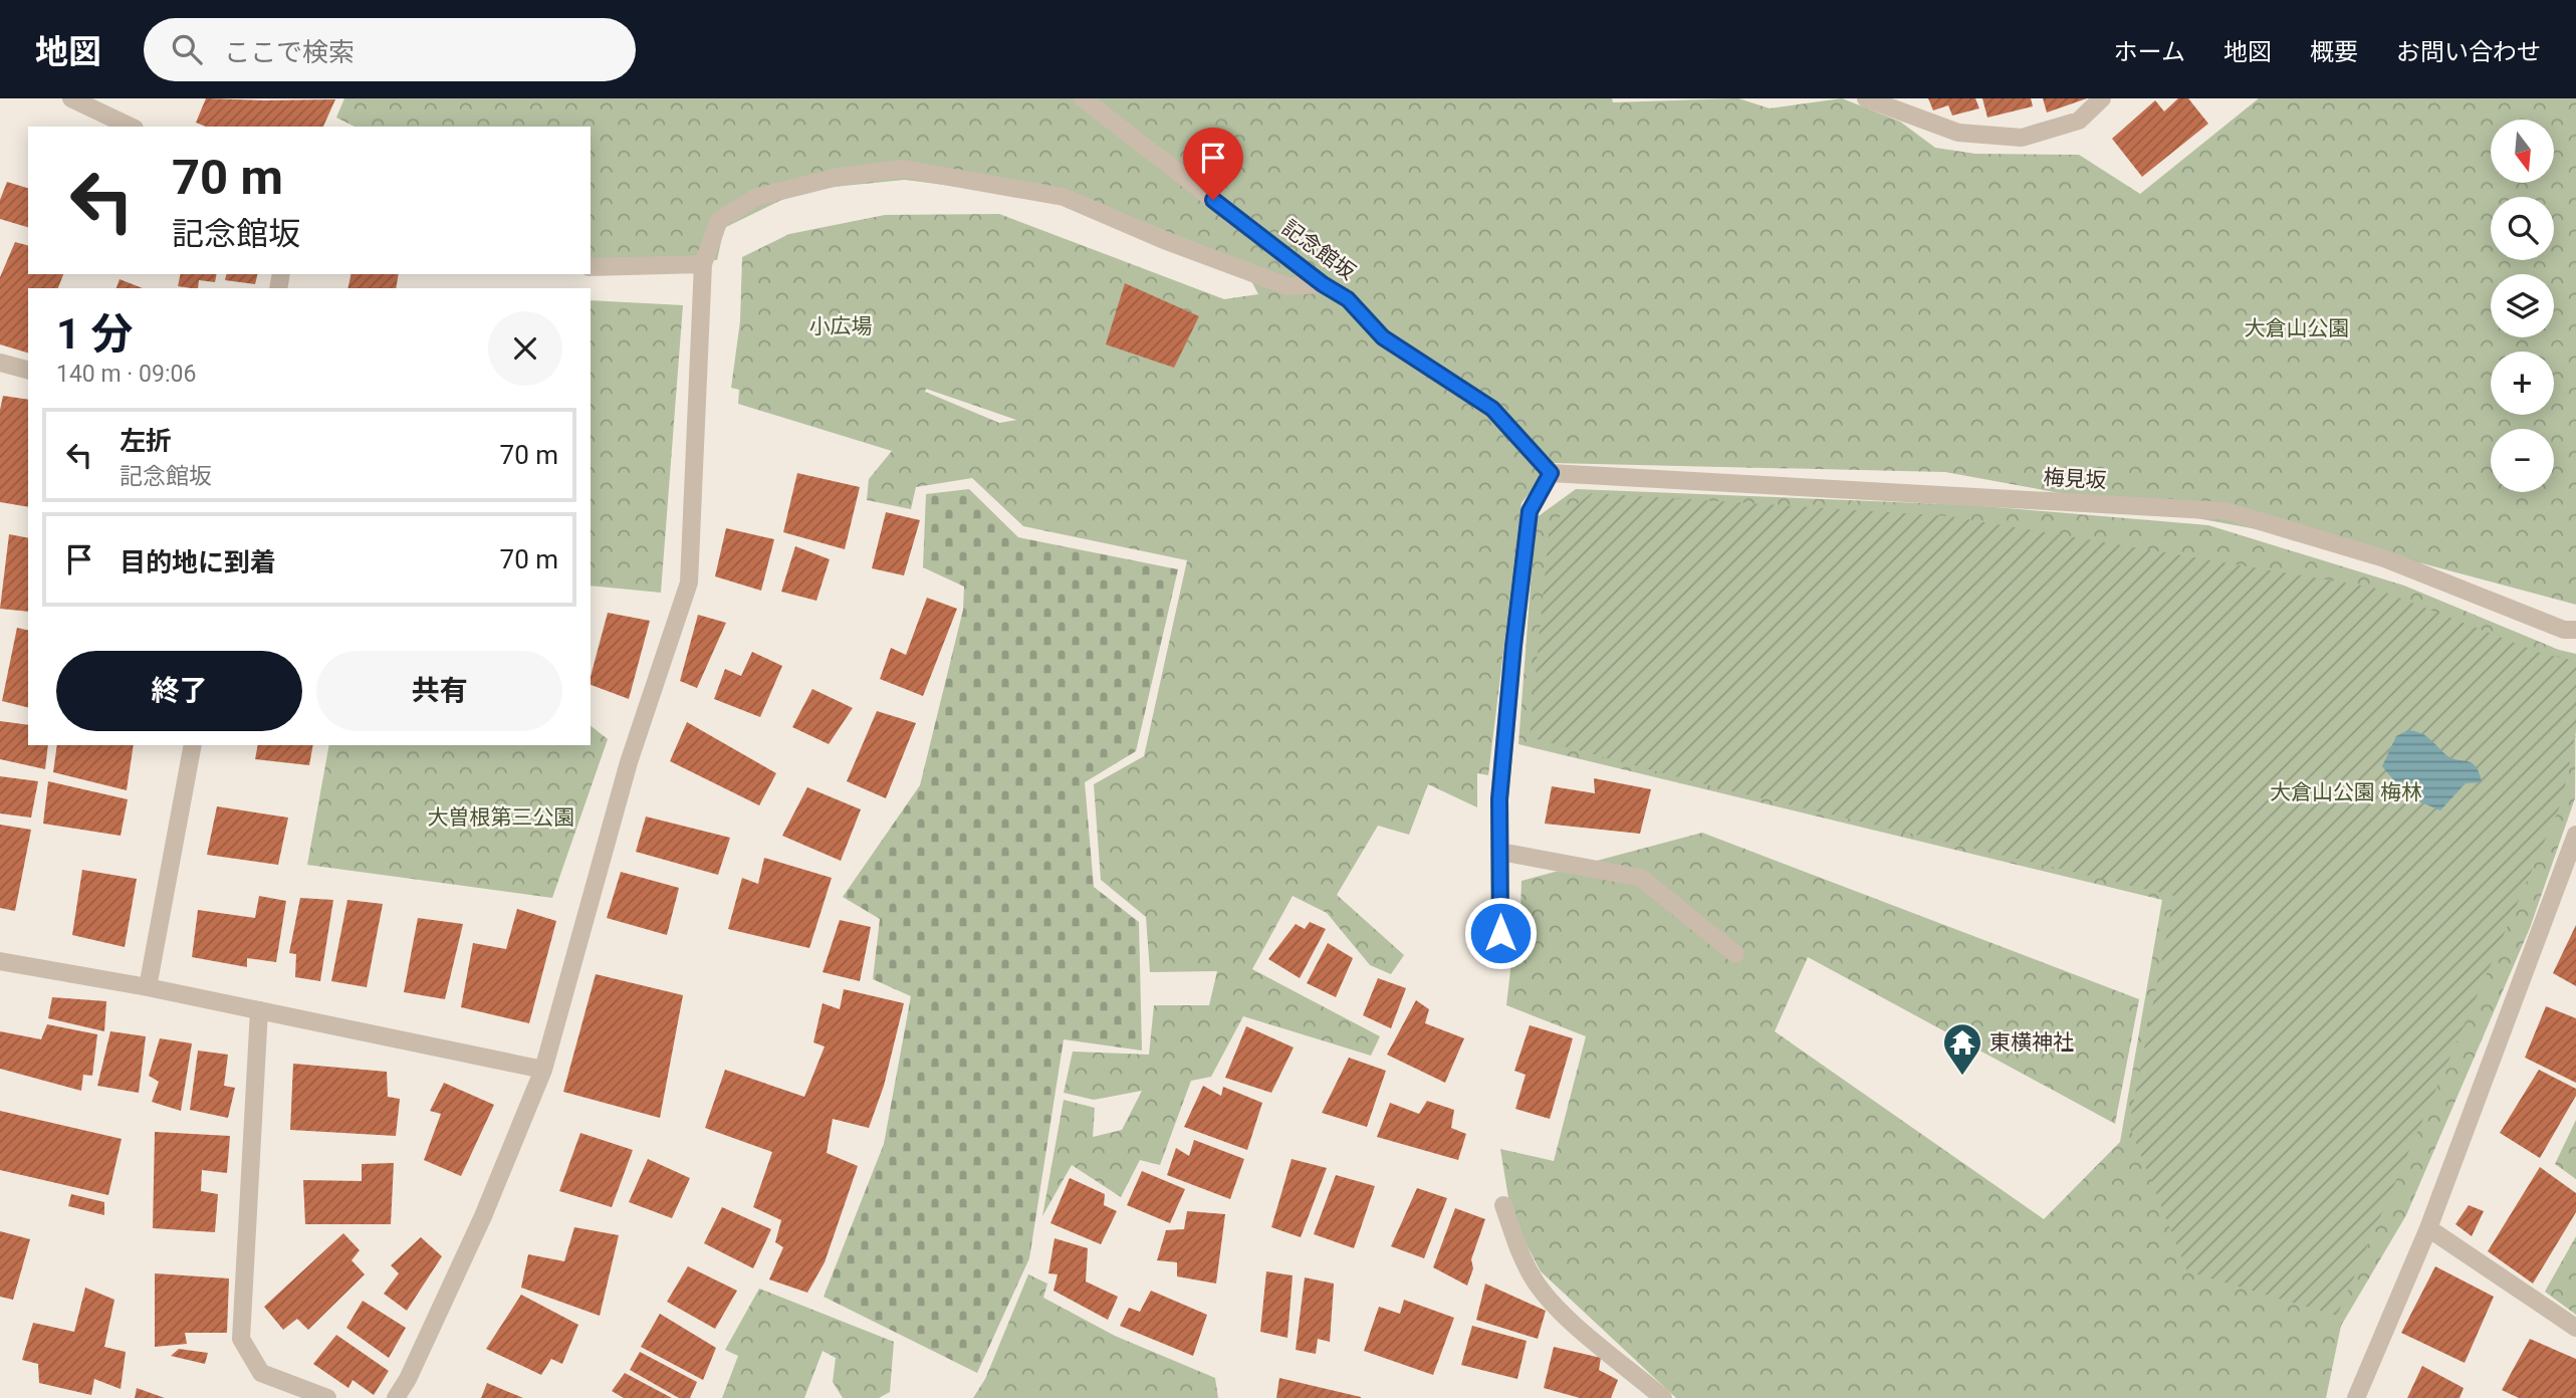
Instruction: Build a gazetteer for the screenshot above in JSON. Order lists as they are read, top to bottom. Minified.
{"streets":{"street":["記念館坂","梅見坂"]},"crossings":[["記念館坂","梅見坂"]],"parks":["小広場","大倉山公園","大倉山公園 梅林","大曽根第三公園"],"places":{"temple":["東横神社"]},"north":"bottom","page":{"header":"地図","search":"ここで検索","nav":["ホーム","地図","概要","お問い合わせ"],"map_buttons":["+","−"],"turn":["70 m","記念館坂"],"heading":["1 分","140 m · 09:06"],"list":[{"name":"左折","note":"記念館坂","value":"70 m"},{"name":"目的地に到着","value":"70 m"}],"buttons":["終了","共有"]}}
